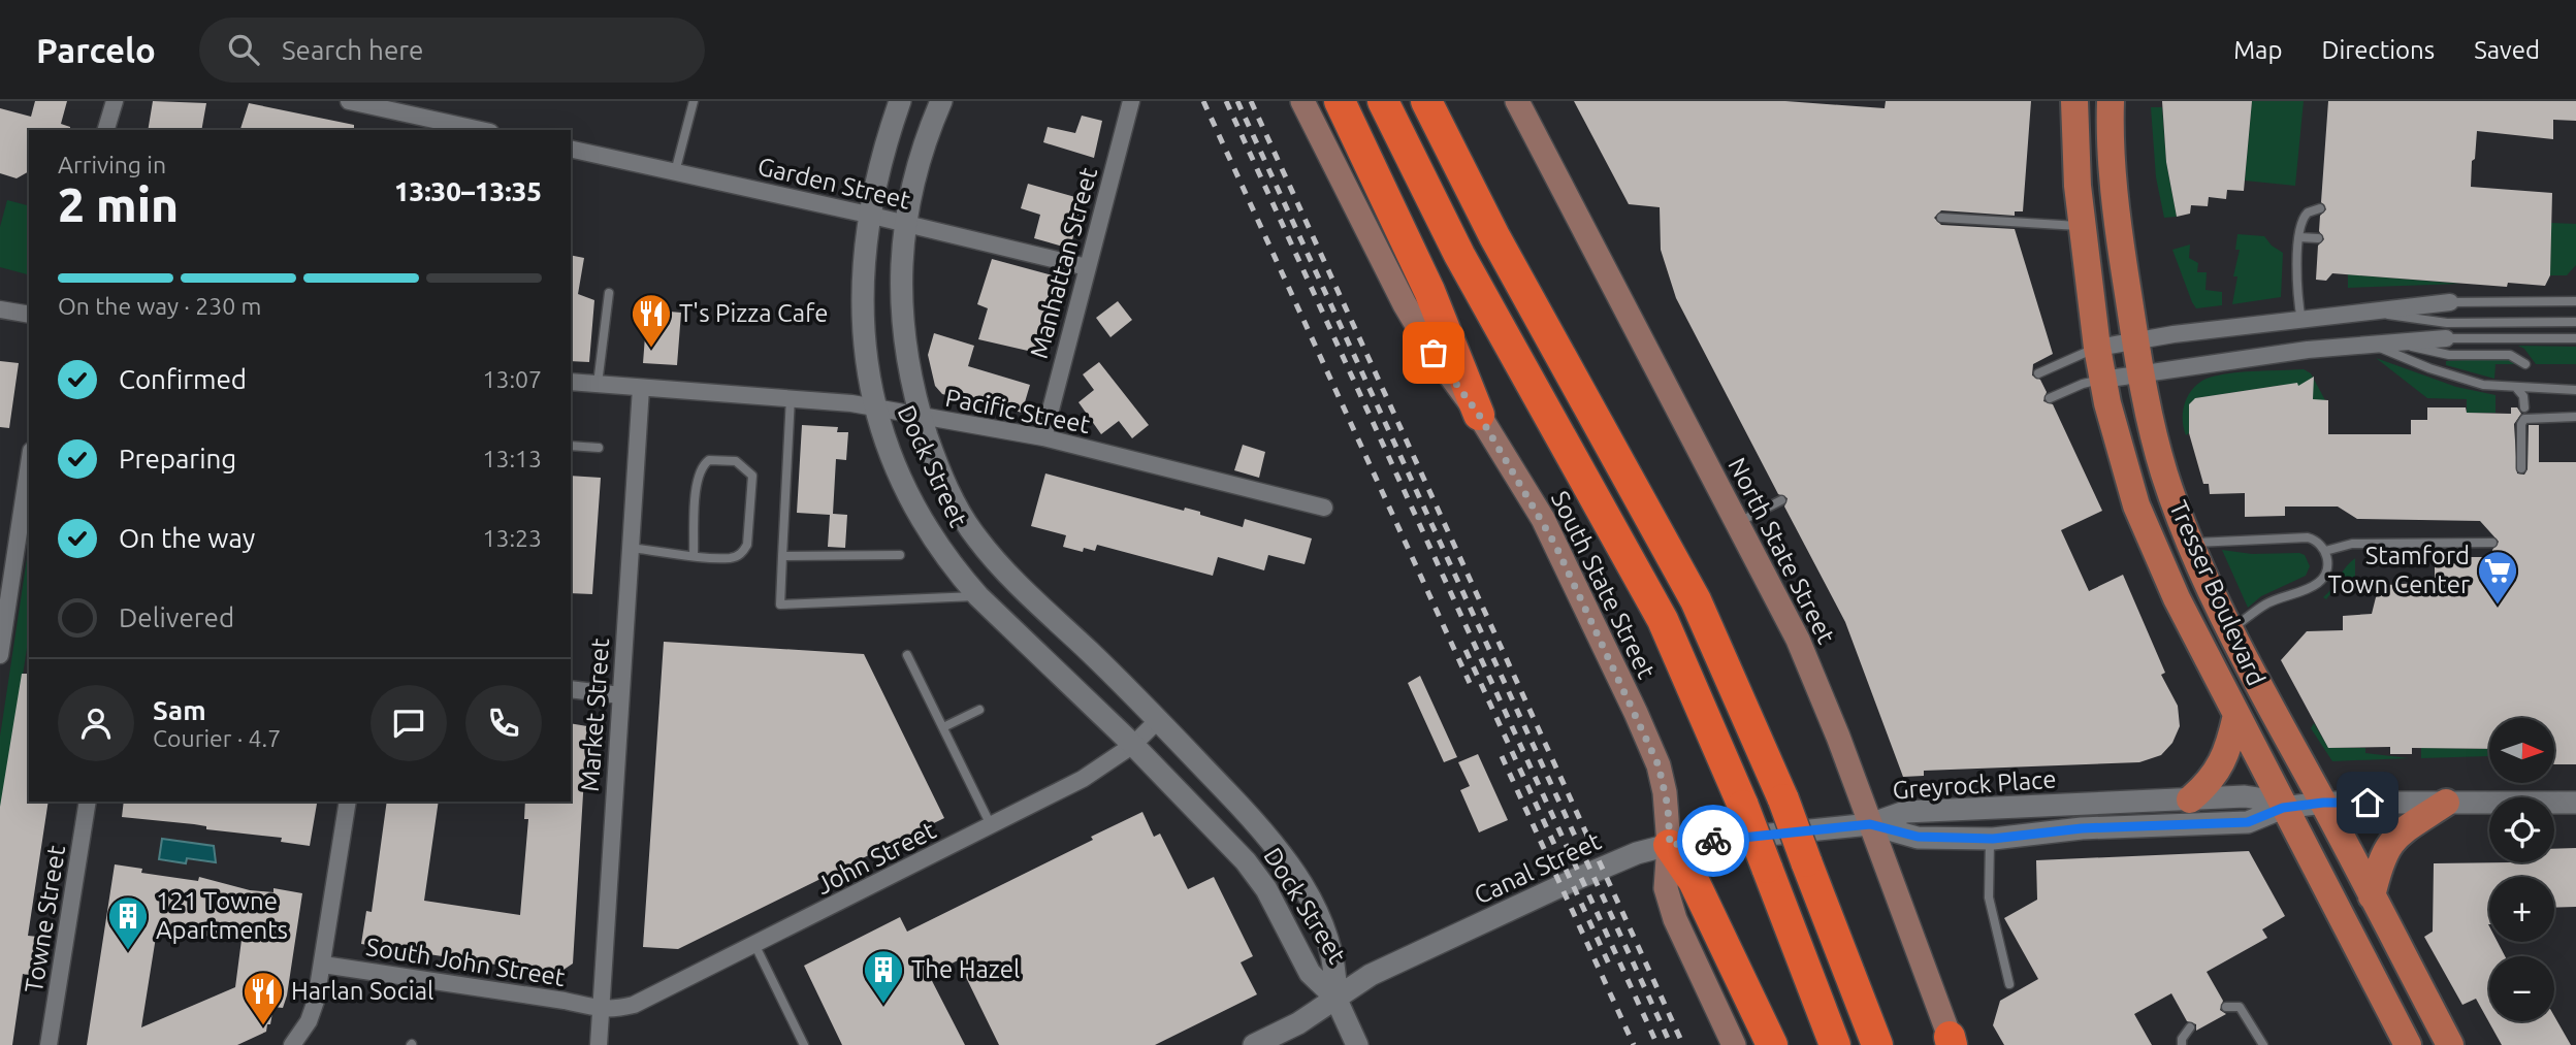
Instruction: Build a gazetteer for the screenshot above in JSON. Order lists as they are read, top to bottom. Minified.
{"streets":{"main road":["North State Street","South State Street","Tresser Boulevard"],"street":["Garden Street","Manhattan Street","Pacific Street","Dock Street","Market Street","Greyrock Place","John Street","Canal Street","Towne Street","South John Street"]},"crossings":[["Garden Street","Manhattan Street"],["Garden Street","Dock Street"],["Manhattan Street","Pacific Street"],["Pacific Street","Dock Street"],["Pacific Street","Market Street"],["Dock Street","John Street"],["Dock Street","Canal Street"],["North State Street","Greyrock Place"],["North State Street","Canal Street"],["South State Street","Canal Street"],["Tresser Boulevard","Greyrock Place"],["Market Street","John Street"],["Market Street","South John Street"],["Greyrock Place","Canal Street"],["John Street","South John Street"]],"places":{"restaurant":["T's Pizza Cafe","Harlan Social"],"supermarket":["Stamford Town Center"],"building":["121 Towne Apartments","The Hazel"]},"north":"right","page":{"header":"Parcelo","search":"Search here","nav":["Map","Directions","Saved"],"heading":["2 min","Arriving in","13:30–13:35"],"panel":["Sam","Courier · 4.7"],"bar":"On the way · 230 m","list":[["Confirmed","13:07"],["Preparing","13:13"],["On the way","13:23"],"Delivered"],"map_buttons":["+","−"]}}
